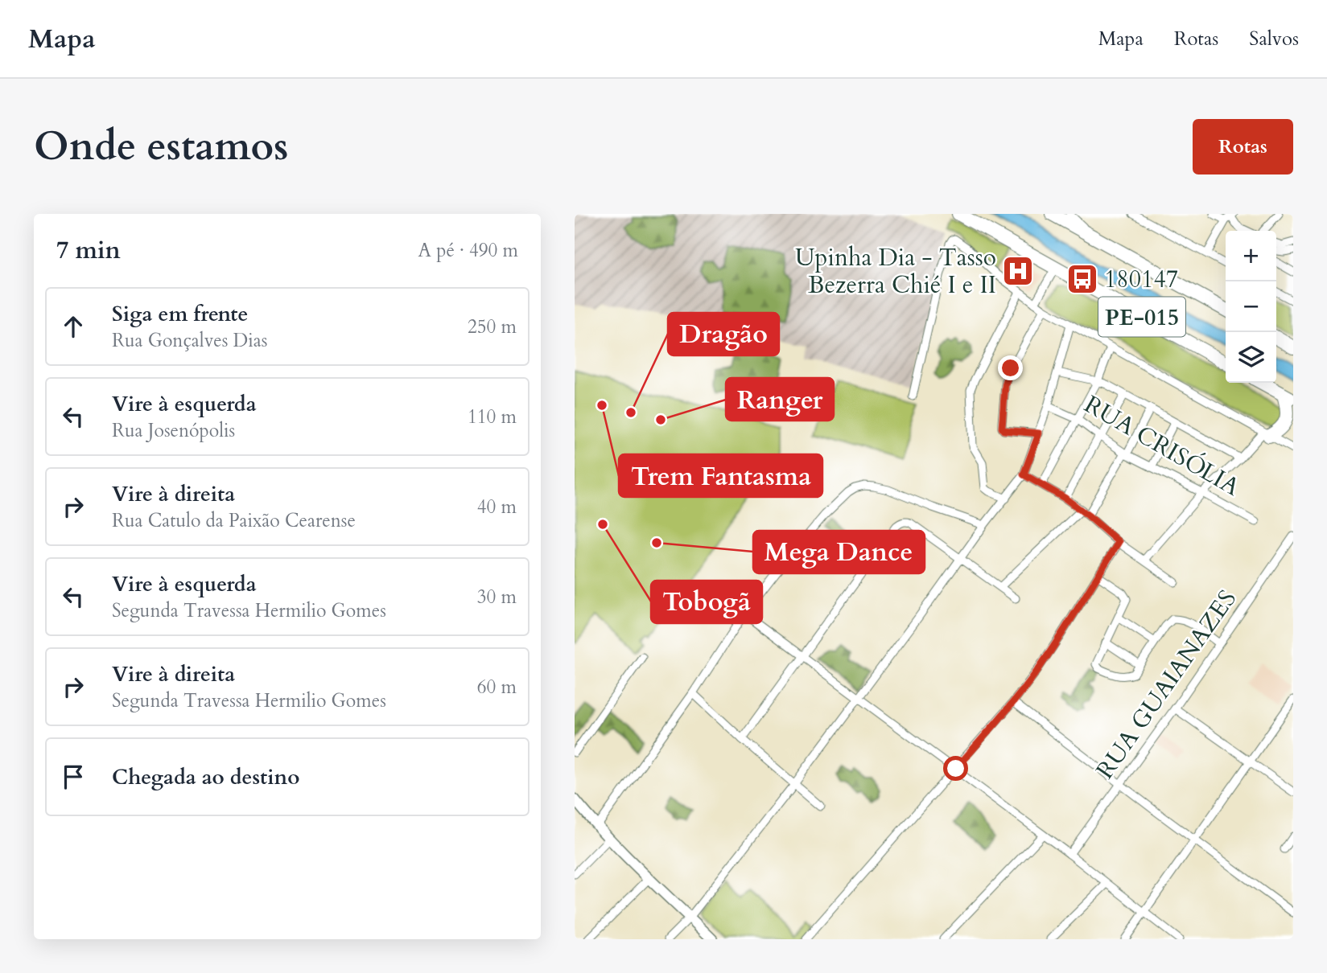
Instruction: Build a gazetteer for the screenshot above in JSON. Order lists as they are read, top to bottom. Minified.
{"streets":{"highway":["PE-015"],"street":["RUA CRISÓLIA","RUA GUAIANAZES"]},"places":{"hospital":["Upinha Dia - Tasso Bezerra Chié I e II"],"bus stop":["180147"],"other":["Trem Fantasma","Dragão","Ranger","Tobogã","Mega Dance"]},"page":{"header":"Mapa","nav":["Mapa","Rotas","Salvos"],"buttons":"Rotas","title":"Onde estamos","heading":["7 min","A pé · 490 m"],"map_buttons":["+","−"],"list":[["Siga em frente","Rua Gonçalves Dias","250 m"],["Vire à esquerda","Rua Josenópolis","110 m"],["Vire à direita","Rua Catulo da Paixão Cearense","40 m"],["Vire à esquerda","Segunda Travessa Hermilio Gomes","30 m"],["Vire à direita","Segunda Travessa Hermilio Gomes","60 m"],"Chegada ao destino"]}}
